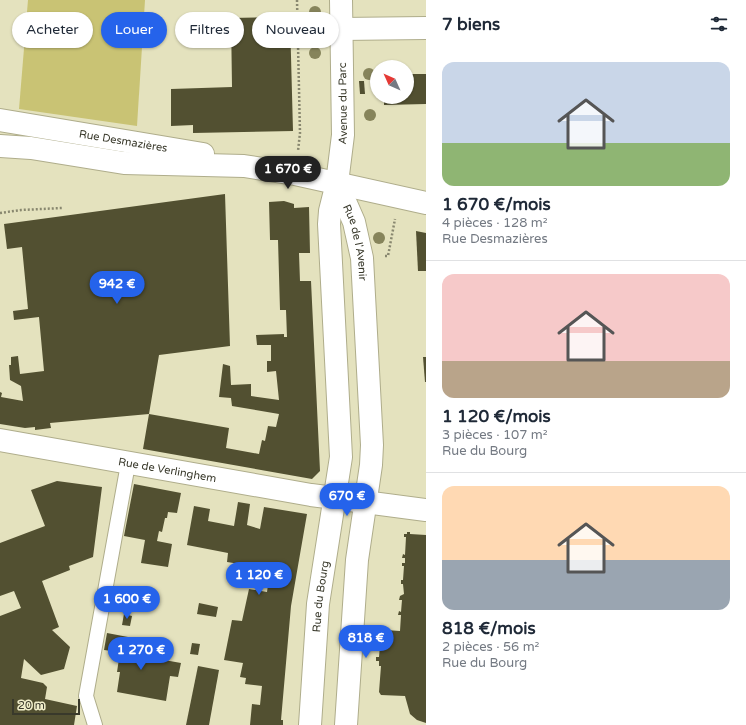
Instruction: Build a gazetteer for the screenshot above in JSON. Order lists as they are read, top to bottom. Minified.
{"streets":{"street":["Avenue du Parc","Rue Desmazières","Rue de l'Avenir","Rue de Verlinghem","Rue du Bourg"]},"crossings":[["Avenue du Parc","Rue Desmazières"],["Avenue du Parc","Rue de l'Avenir"],["Rue Desmazières","Rue de l'Avenir"],["Rue de l'Avenir","Rue de Verlinghem"],["Rue de l'Avenir","Rue du Bourg"],["Rue de Verlinghem","Rue du Bourg"]],"scale_bar":"20 m","north":"top left","page":{"heading":"7 biens","chip":["Acheter","Louer","Filtres","Nouveau"],"list":[{"name":"1 670 €/mois","note":"4 pièces · 128 m² · Rue Desmazières"},{"name":"1 120 €/mois","note":"3 pièces · 107 m² · Rue du Bourg"},{"name":"818 €/mois","note":"2 pièces · 56 m² · Rue du Bourg"}],"price":["1 670 €","942 €","670 €","1 120 €","1 600 €","818 €","1 270 €"],"scale":"20 m"}}
